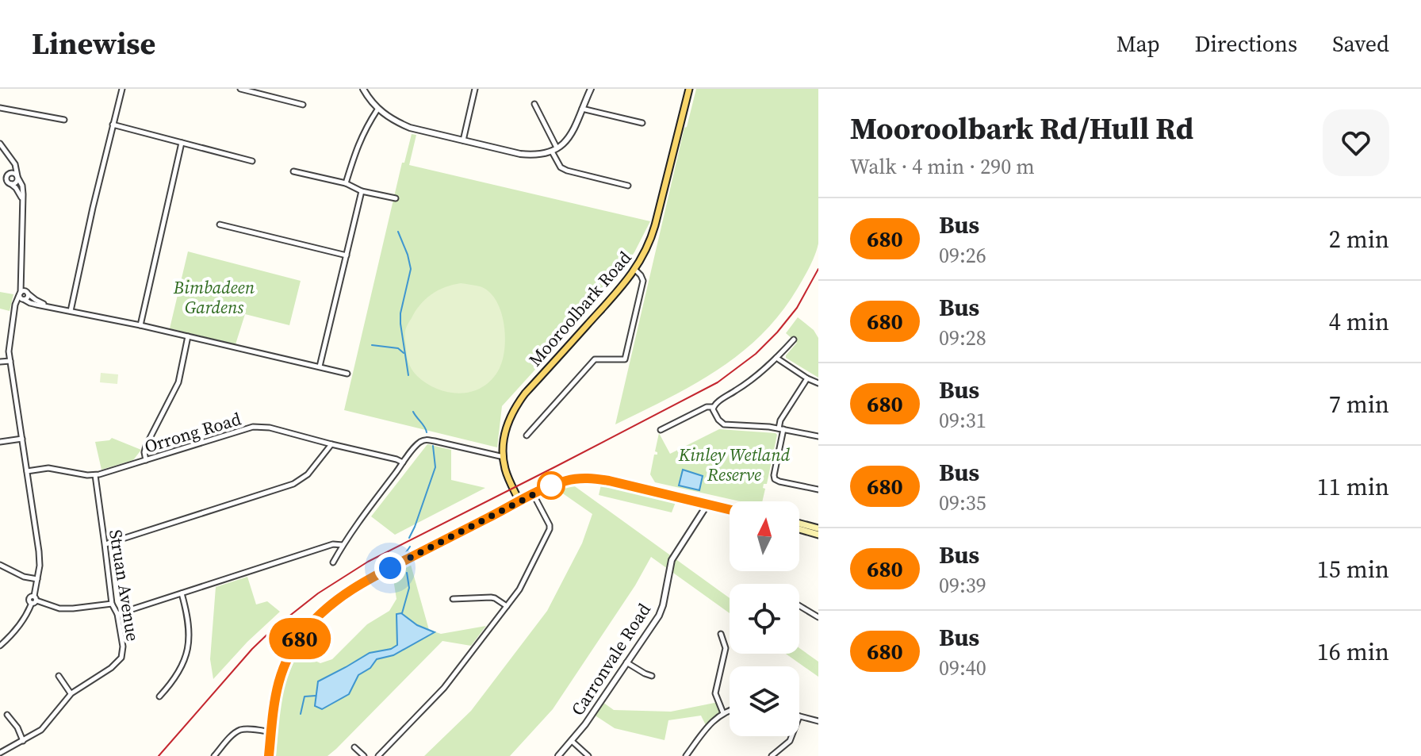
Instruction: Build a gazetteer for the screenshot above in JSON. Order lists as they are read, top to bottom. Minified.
{"streets":{"main road":["Mooroolbark Road"],"street":["Orrong Road","Struan Avenue","Carronvale Road"]},"crossings":[["Orrong Road","Struan Avenue"]],"parks":["Bimbadeen Gardens","Kinley Wetland Reserve"],"lines":["bus line 680"],"north":"top","page":{"header":"Linewise","nav":["Map","Directions","Saved"],"on_map":"680","heading":["Mooroolbark Rd/Hull Rd","Walk · 4 min · 290 m"],"list":[{"mark":"680","name":"Bus","note":"09:26","value":"2 min"},{"mark":"680","name":"Bus","note":"09:28","value":"4 min"},{"mark":"680","name":"Bus","note":"09:31","value":"7 min"},{"mark":"680","name":"Bus","note":"09:35","value":"11 min"},{"mark":"680","name":"Bus","note":"09:39","value":"15 min"},{"mark":"680","name":"Bus","note":"09:40","value":"16 min"}]}}
